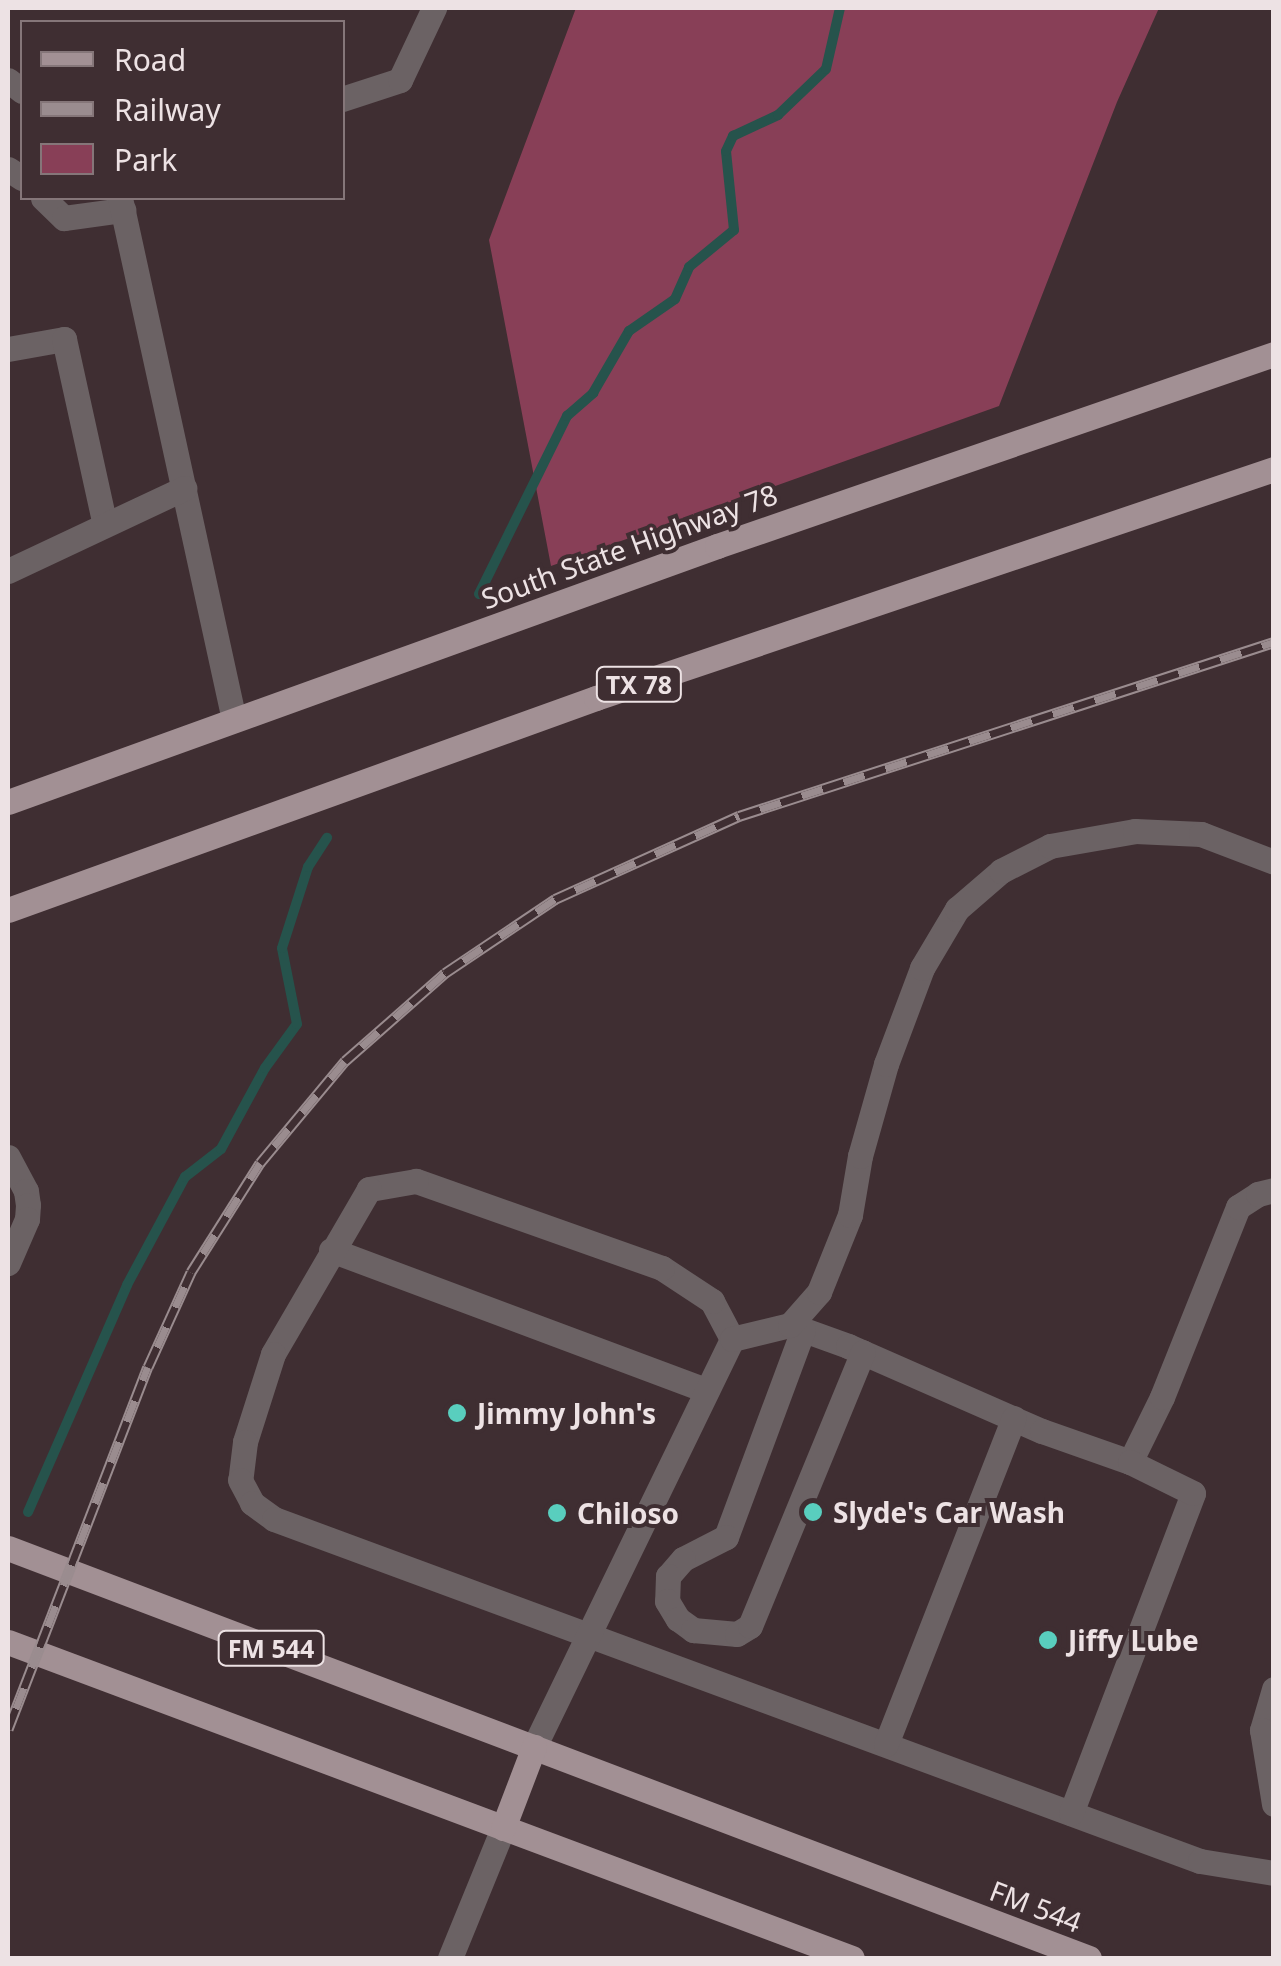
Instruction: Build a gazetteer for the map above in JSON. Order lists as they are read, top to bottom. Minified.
{"streets":{"main road":["South State Highway 78","TX 78","FM 544"]},"places":["Jimmy John's","Slyde's Car Wash","Chiloso","Jiffy Lube"],"legend":["Road","Railway","Park"]}
